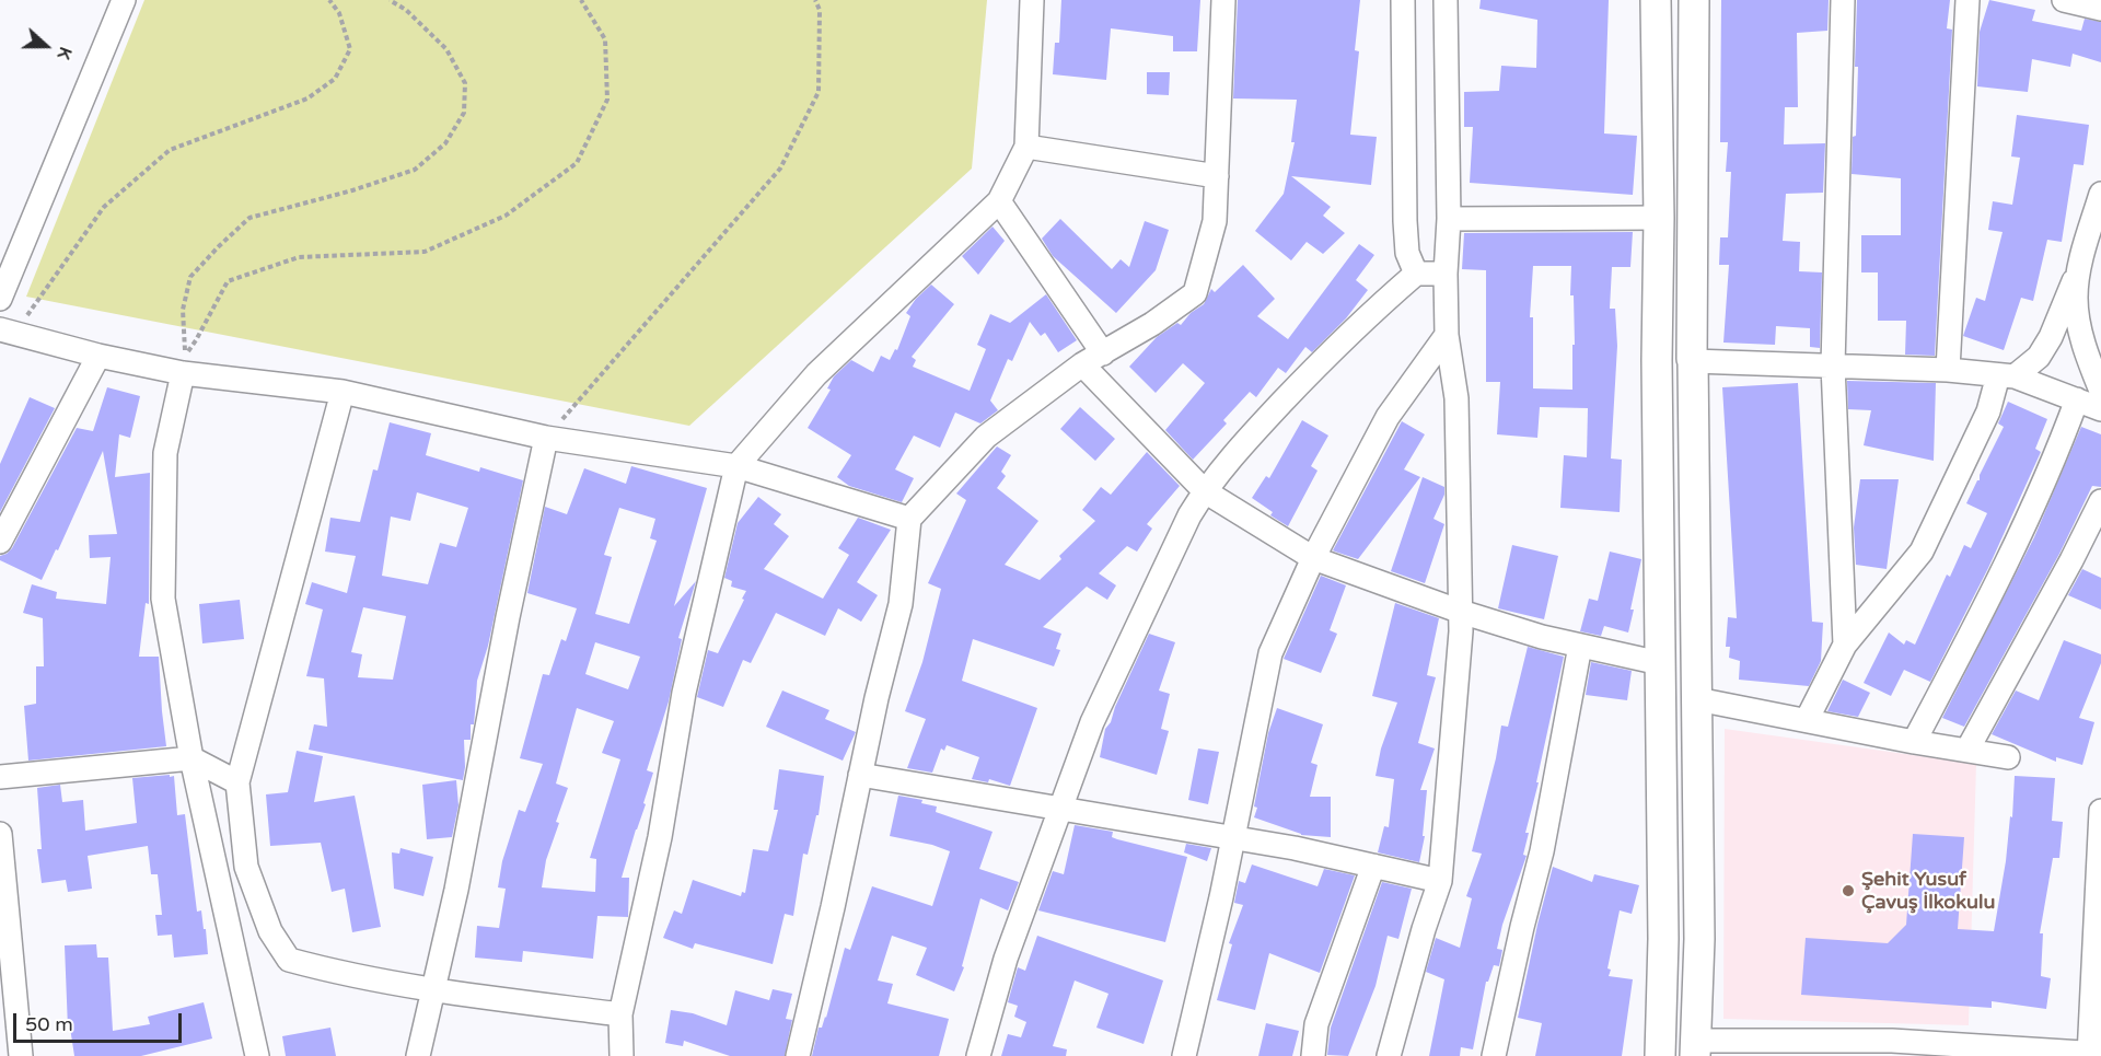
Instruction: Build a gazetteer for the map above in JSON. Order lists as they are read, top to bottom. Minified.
{"places":["Şehit Yusuf Çavuş İlkokulu"],"scale_bar":"50 m","north":"right"}
